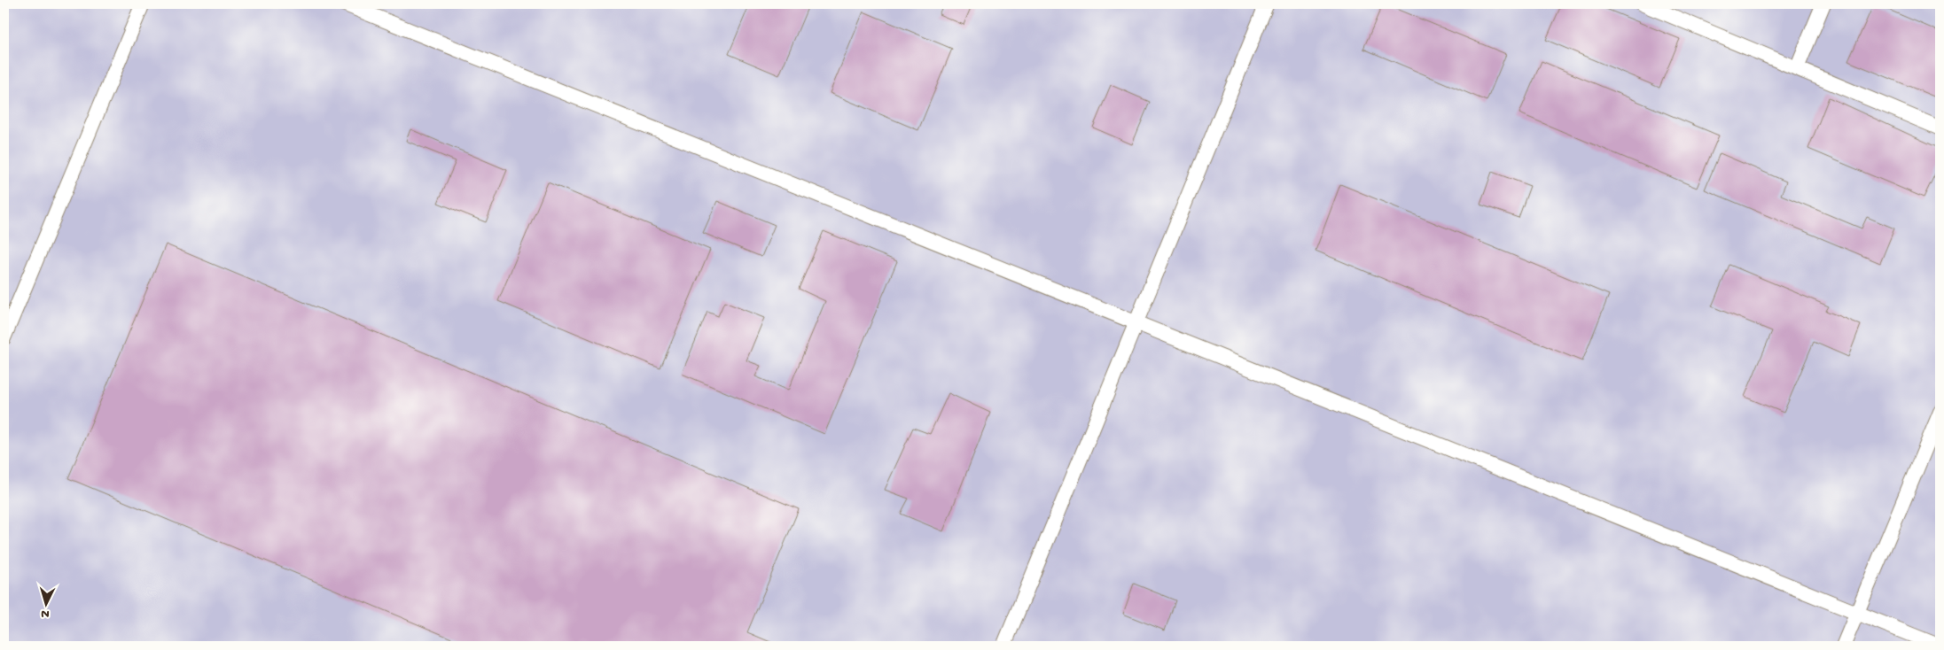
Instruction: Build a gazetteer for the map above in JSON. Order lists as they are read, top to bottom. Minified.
{"north":"bottom"}
